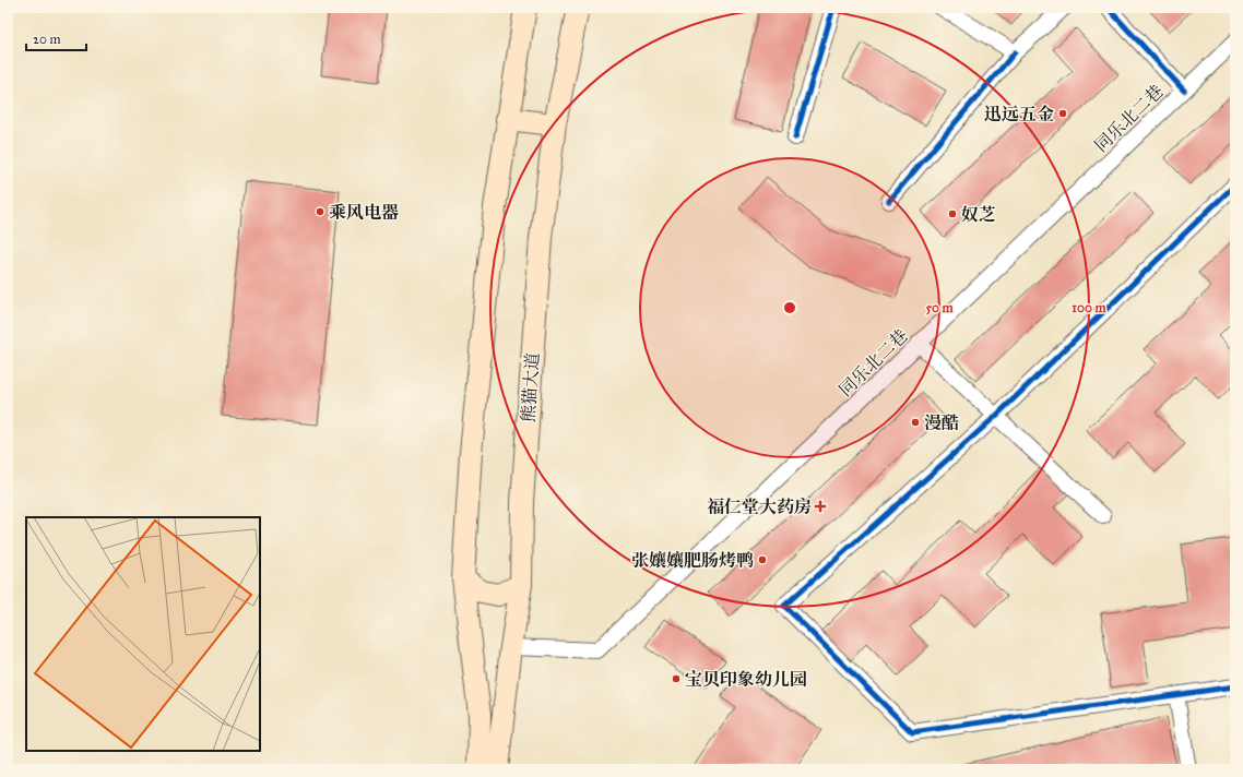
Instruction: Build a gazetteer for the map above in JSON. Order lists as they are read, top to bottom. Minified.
{"streets":{"main road":["熊猫大道"],"street":["同乐北二巷"]},"crossings":[["同乐北二巷","熊猫大道"]],"places":{"other":["迅远五金","乘风电器","奴芝","漫酷","张孃孃肥肠烤鸭","宝贝印象幼儿园"],"health":["福仁堂大药房"]},"scale_bar":"20 m","rings":["50 m","100 m"]}
